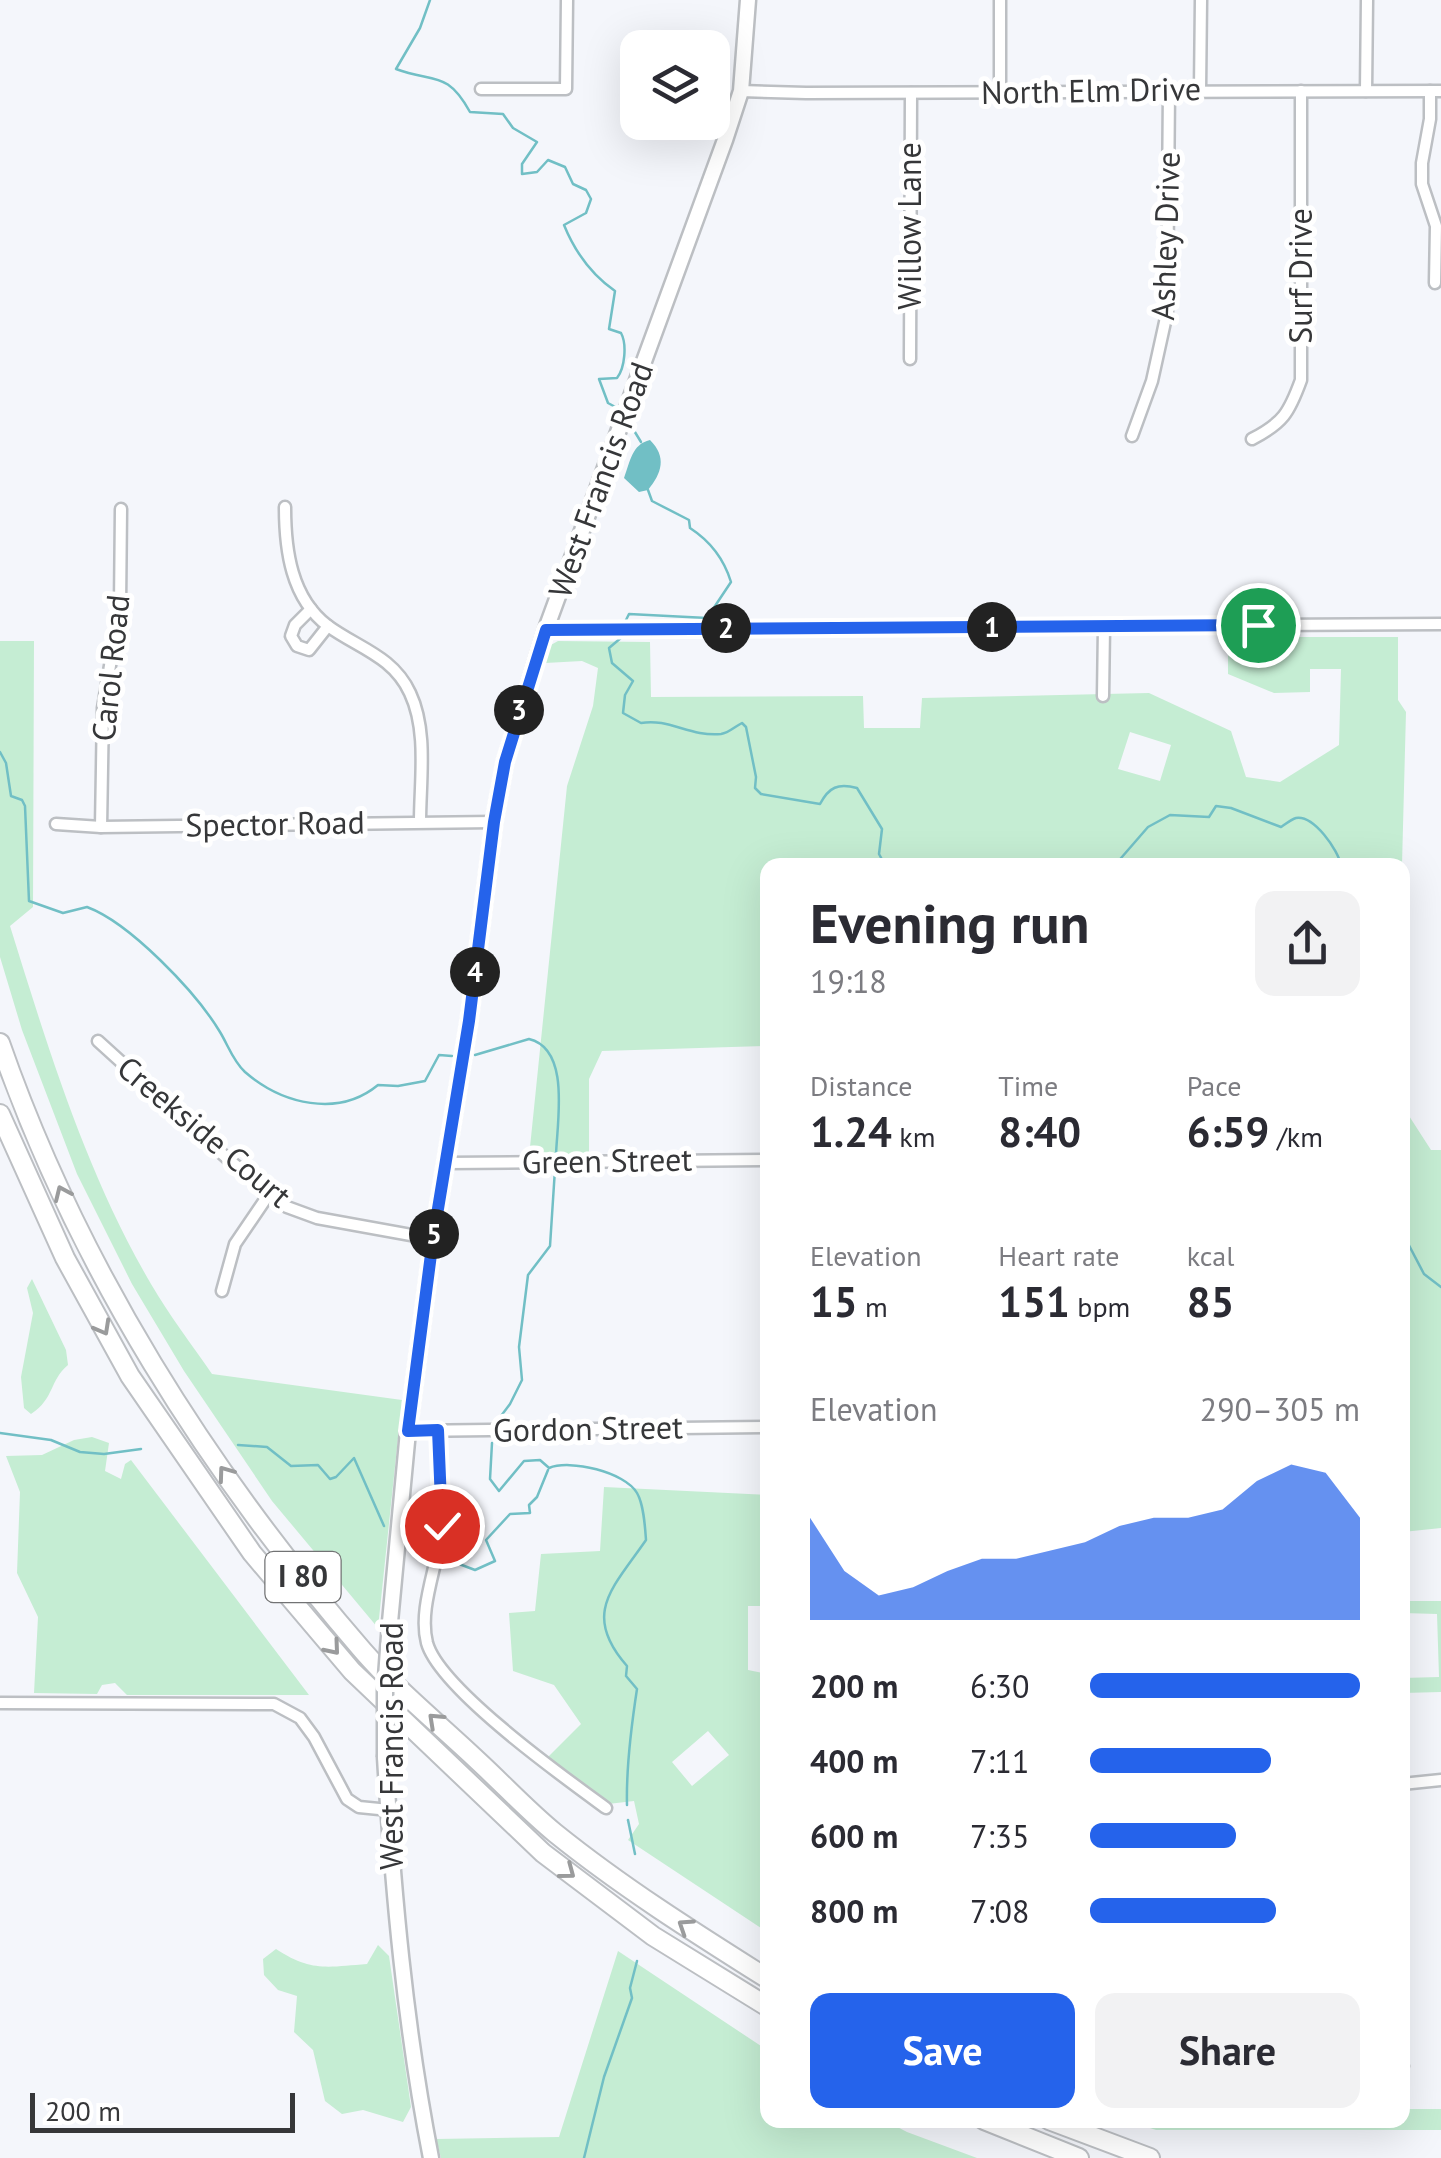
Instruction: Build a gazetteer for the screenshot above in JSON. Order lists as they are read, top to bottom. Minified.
{"streets":{"highway":["I 80"],"street":["North Elm Drive","Willow Lane","Ashley Drive","Surf Drive","West Francis Road","Carol Road","Spector Road","Creekside Court","Green Street","Gordon Street"]},"crossings":[["North Elm Drive","Willow Lane"],["North Elm Drive","Ashley Drive"],["North Elm Drive","Surf Drive"],["North Elm Drive","West Francis Road"],["West Francis Road","Spector Road"],["West Francis Road","Creekside Court"],["West Francis Road","Green Street"],["West Francis Road","Gordon Street"],["Carol Road","Spector Road"]],"scale_bar":"200 m","page":{"pins":["1","2","3","4","5"],"heading":["Evening run","19:18"],"stats":[["Distance","1.24 km"],["Time","8:40"],["Pace","6:59 /km"],["Elevation","15 m"],["Heart rate","151 bpm"],["kcal","85"]],"chart":["Elevation","290–305 m"],"list":[{"name":"200 m","note":"6:30"},{"name":"400 m","note":"7:11"},{"name":"600 m","note":"7:35"},{"name":"800 m","note":"7:08"}],"buttons":["Save","Share"],"scale":"200 m"}}
